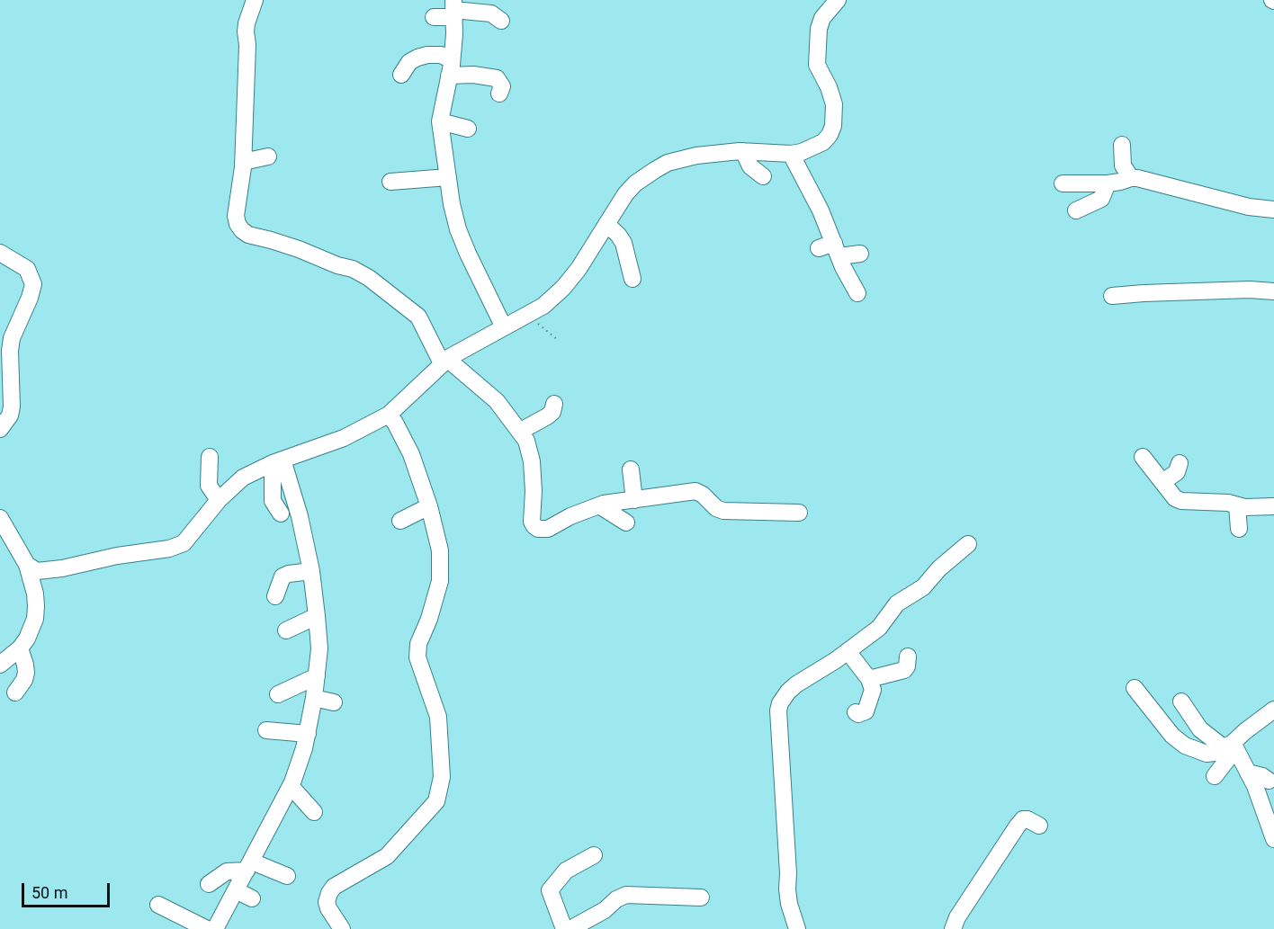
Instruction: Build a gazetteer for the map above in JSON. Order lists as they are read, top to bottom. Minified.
{"scale_bar":"50 m"}
